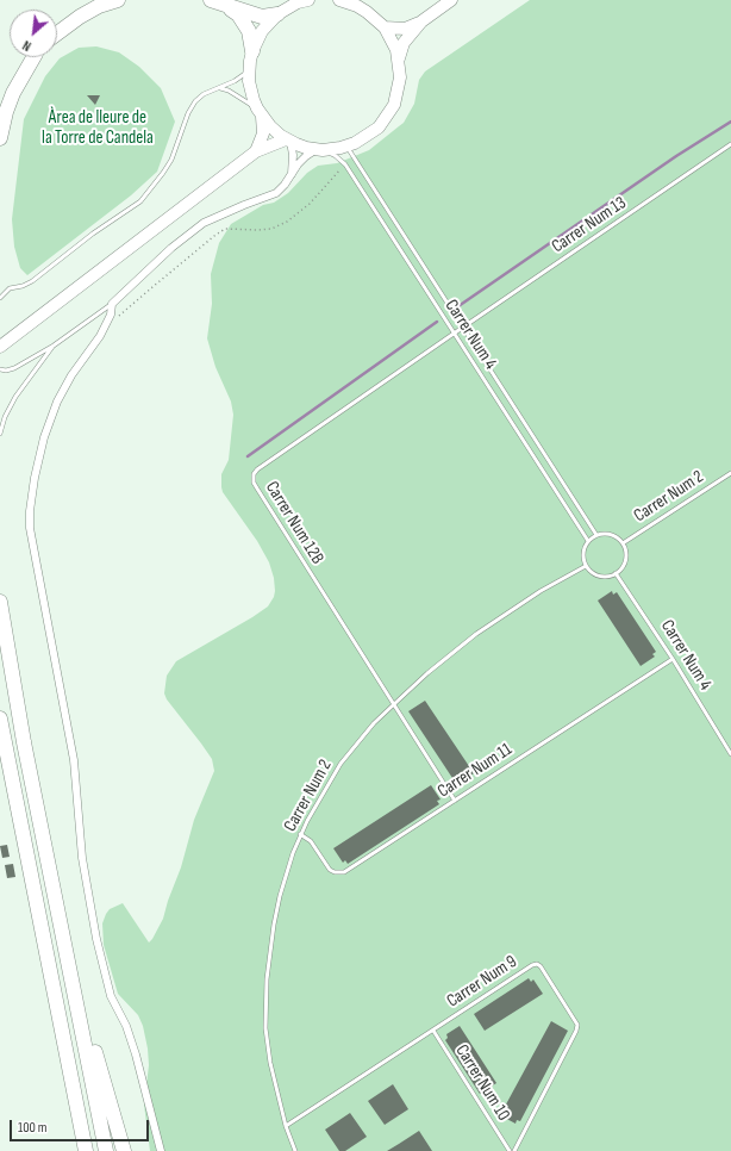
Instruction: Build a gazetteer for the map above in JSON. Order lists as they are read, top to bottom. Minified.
{"streets":{"lane":["Carrer Num 13","Carrer Num 4","Carrer Num 2","Carrer Num 12B","Carrer Num 11","Carrer Num 9","Carrer Num 10"]},"crossings":[["Carrer Num 13","Carrer Num 4"],["Carrer Num 13","Carrer Num 12B"],["Carrer Num 4","Carrer Num 2"],["Carrer Num 4","Carrer Num 12B"],["Carrer Num 4","Carrer Num 11"],["Carrer Num 2","Carrer Num 12B"],["Carrer Num 2","Carrer Num 11"],["Carrer Num 2","Carrer Num 9"],["Carrer Num 12B","Carrer Num 11"],["Carrer Num 9","Carrer Num 10"]],"parks":["Àrea de lleure de la Torre de Candela"],"scale_bar":"100 m","north":"bottom left"}
